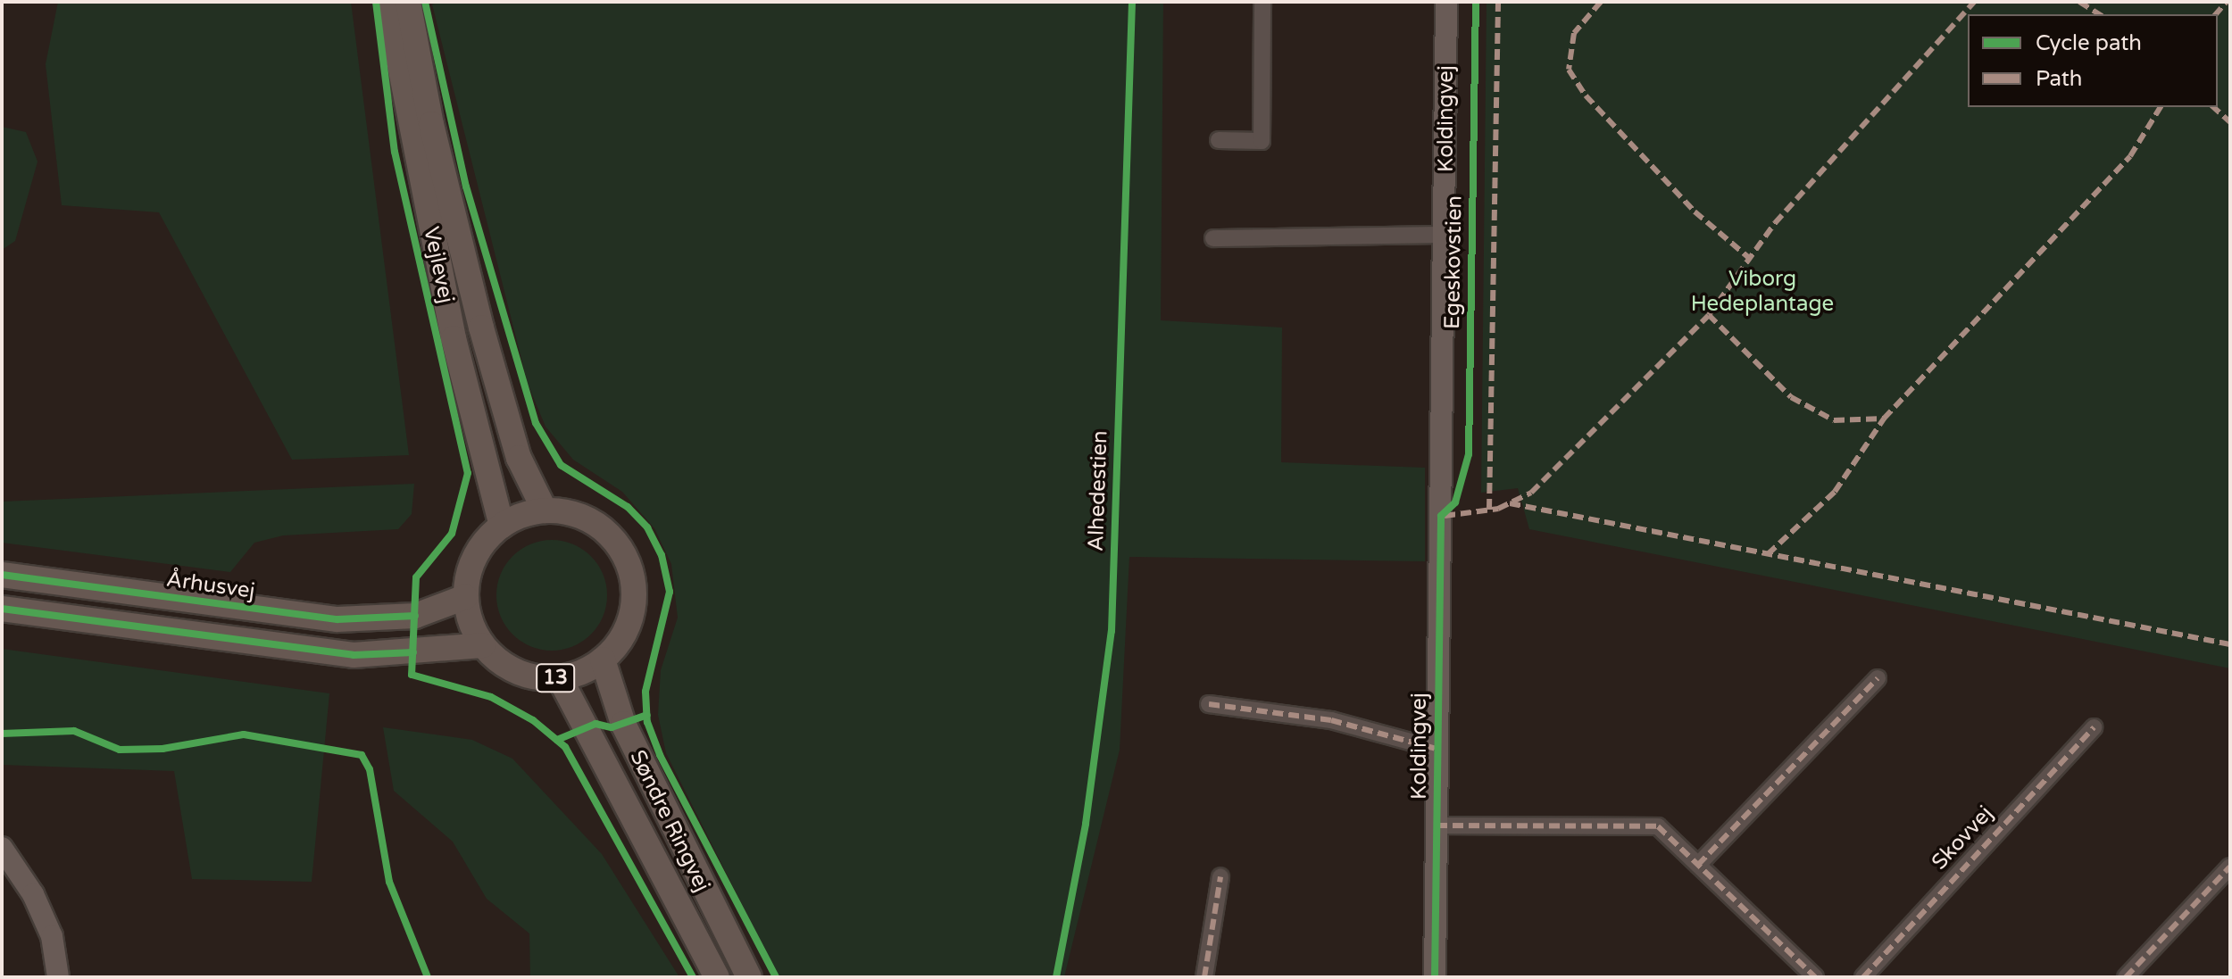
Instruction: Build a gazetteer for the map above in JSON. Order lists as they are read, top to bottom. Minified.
{"streets":{"main road":["Vejlevej","Århusvej","13","Søndre Ringvej"],"street":["Koldingvej","Skovvej"],"cycle path":["Egeskovstien","Alhedestien"]},"crossings":[["Vejlevej","Århusvej"],["Vejlevej","13"],["Vejlevej","Søndre Ringvej"],["Århusvej","13"],["Århusvej","Søndre Ringvej"],["13","Søndre Ringvej"]],"parks":["Viborg Hedeplantage"],"legend":["Cycle path","Path"]}
